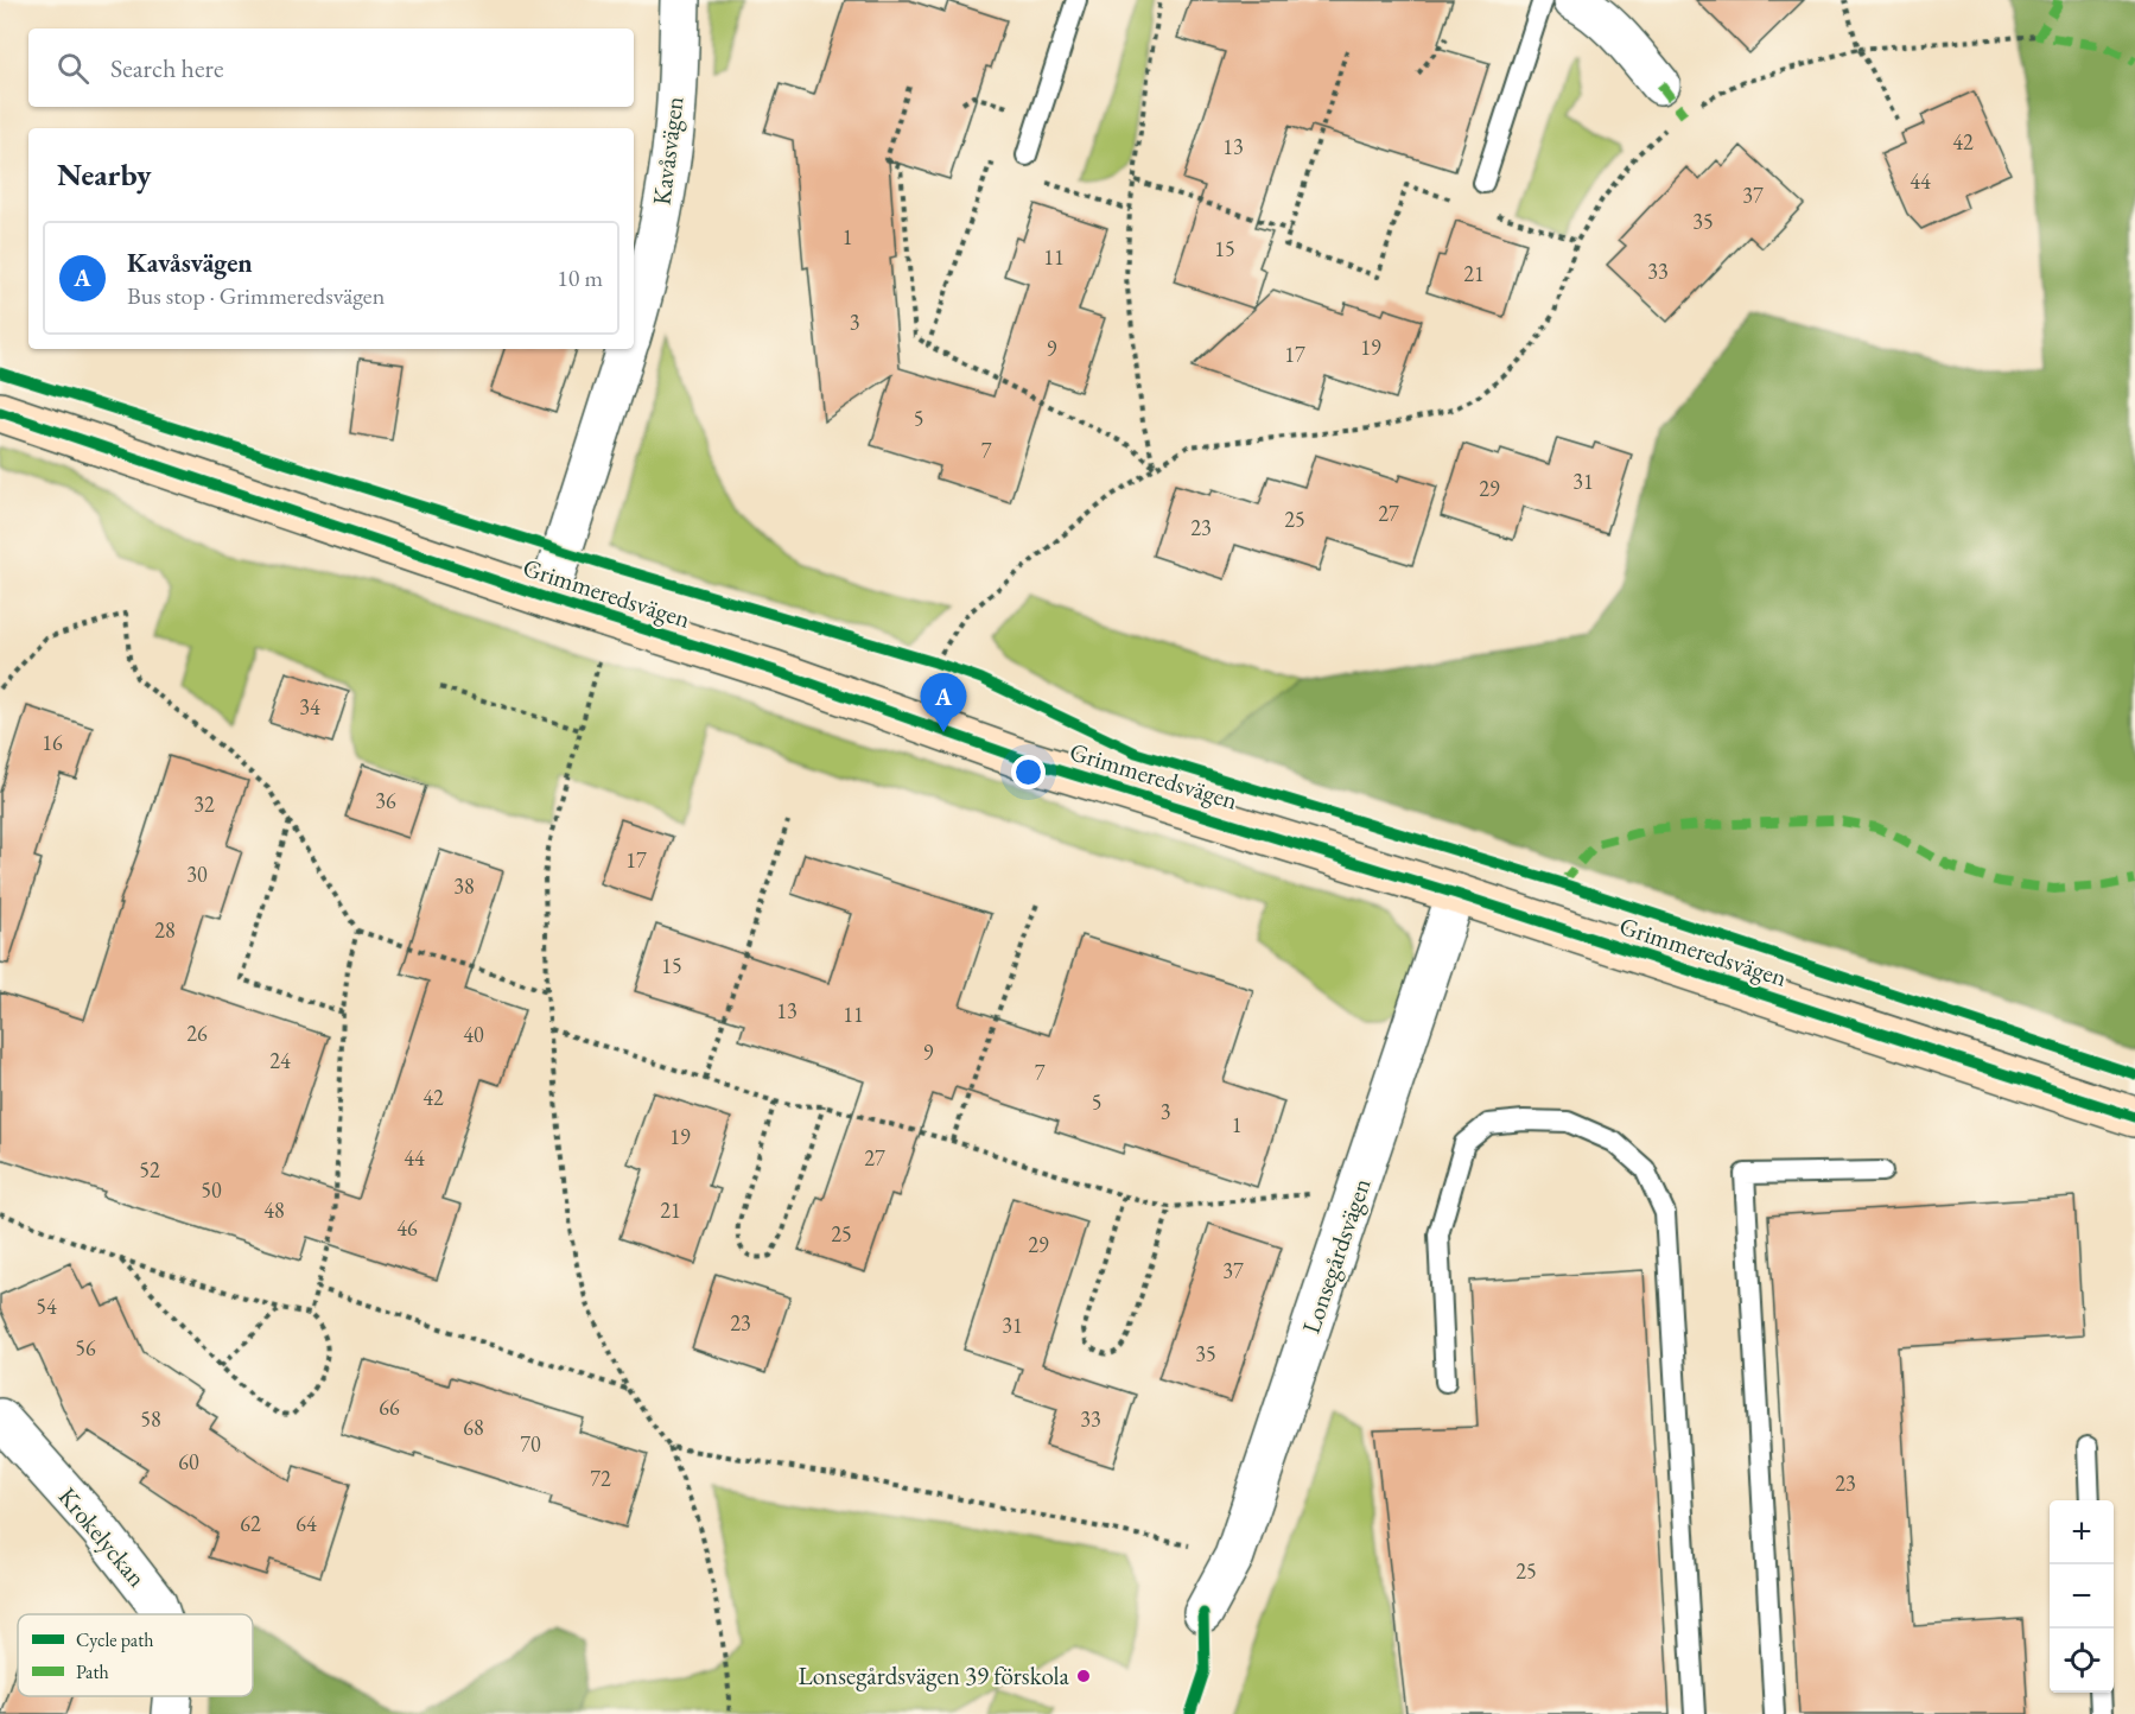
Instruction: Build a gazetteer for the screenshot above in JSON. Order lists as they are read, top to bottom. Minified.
{"streets":{"street":["Kavåsvägen","Grimmeredsvägen","Lonsegårdsvägen","Krokelyckan"]},"crossings":[["Grimmeredsvägen","Lonsegårdsvägen"]],"places":["Lonsegårdsvägen 39 förskola"],"house_numbers":["42","13","44","37","35","1","15","11","33","21","3","19","9","17","5","7","31","29","27","25","23","34","16","36","32","17","30","38","28","15","13","11","26","40","9","24","7","42","5","3","1","19","44","27","52","50","48","21","46","25","29","37","54","23","31","56","35","66","58","33","68","70","60","72","23","62","64","25"],"legend":["Cycle path","Path"],"page":{"search":"Search here","heading":"Nearby","list":[{"mark":"A","name":"Kavåsvägen","note":"Bus stop · Grimmeredsvägen","value":"10 m"}],"pins":"A","map_buttons":["+","−"]}}
